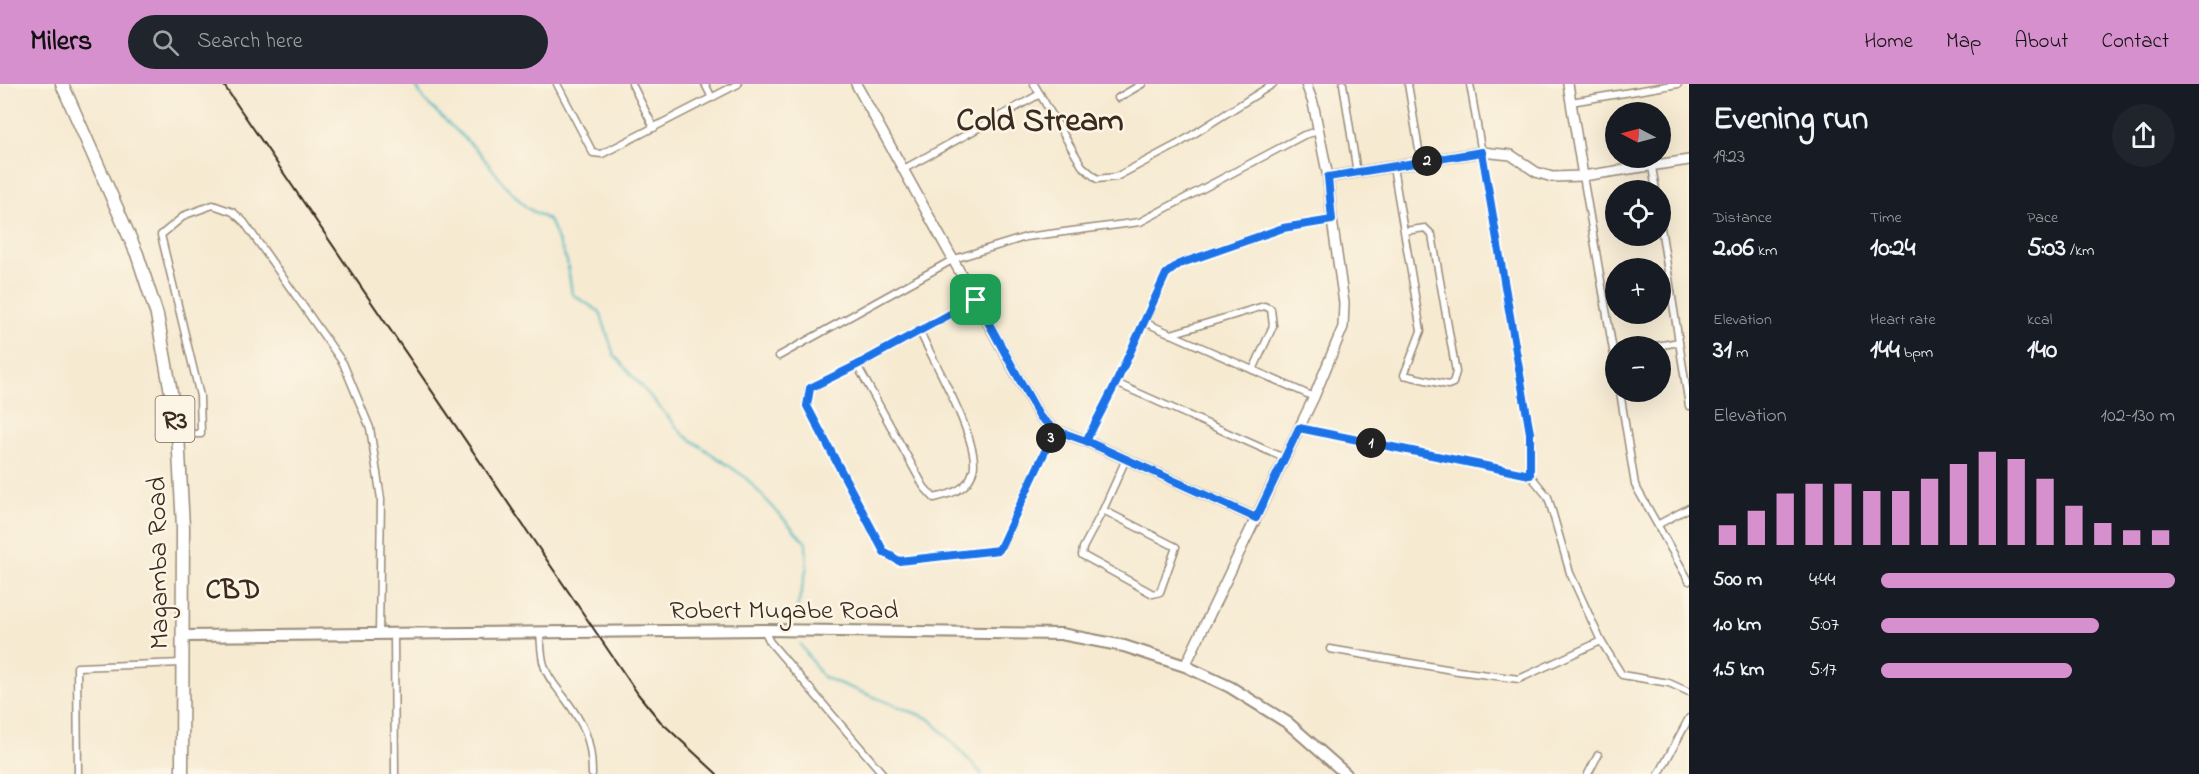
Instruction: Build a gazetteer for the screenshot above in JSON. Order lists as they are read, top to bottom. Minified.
{"streets":{"highway":["R3","Magamba Road"],"main road":["Robert Mugabe Road"]},"crossings":[["Magamba Road","Robert Mugabe Road"]],"districts":["Cold Stream","CBD"],"north":"left","page":{"header":"Milers","search":"Search here","nav":["Home","Map","About","Contact"],"heading":["Evening run","19:23"],"map_buttons":["+","−"],"pins":["2","3","1"],"stats":[["Distance","2.06 km"],["Time","10:24"],["Pace","5:03 /km"],["Elevation","31 m"],["Heart rate","144 bpm"],["kcal","140"]],"chart":["Elevation","102–130 m"],"list":[{"name":"500 m","note":"4:44"},{"name":"1.0 km","note":"5:07"},{"name":"1.5 km","note":"5:17"}]}}
